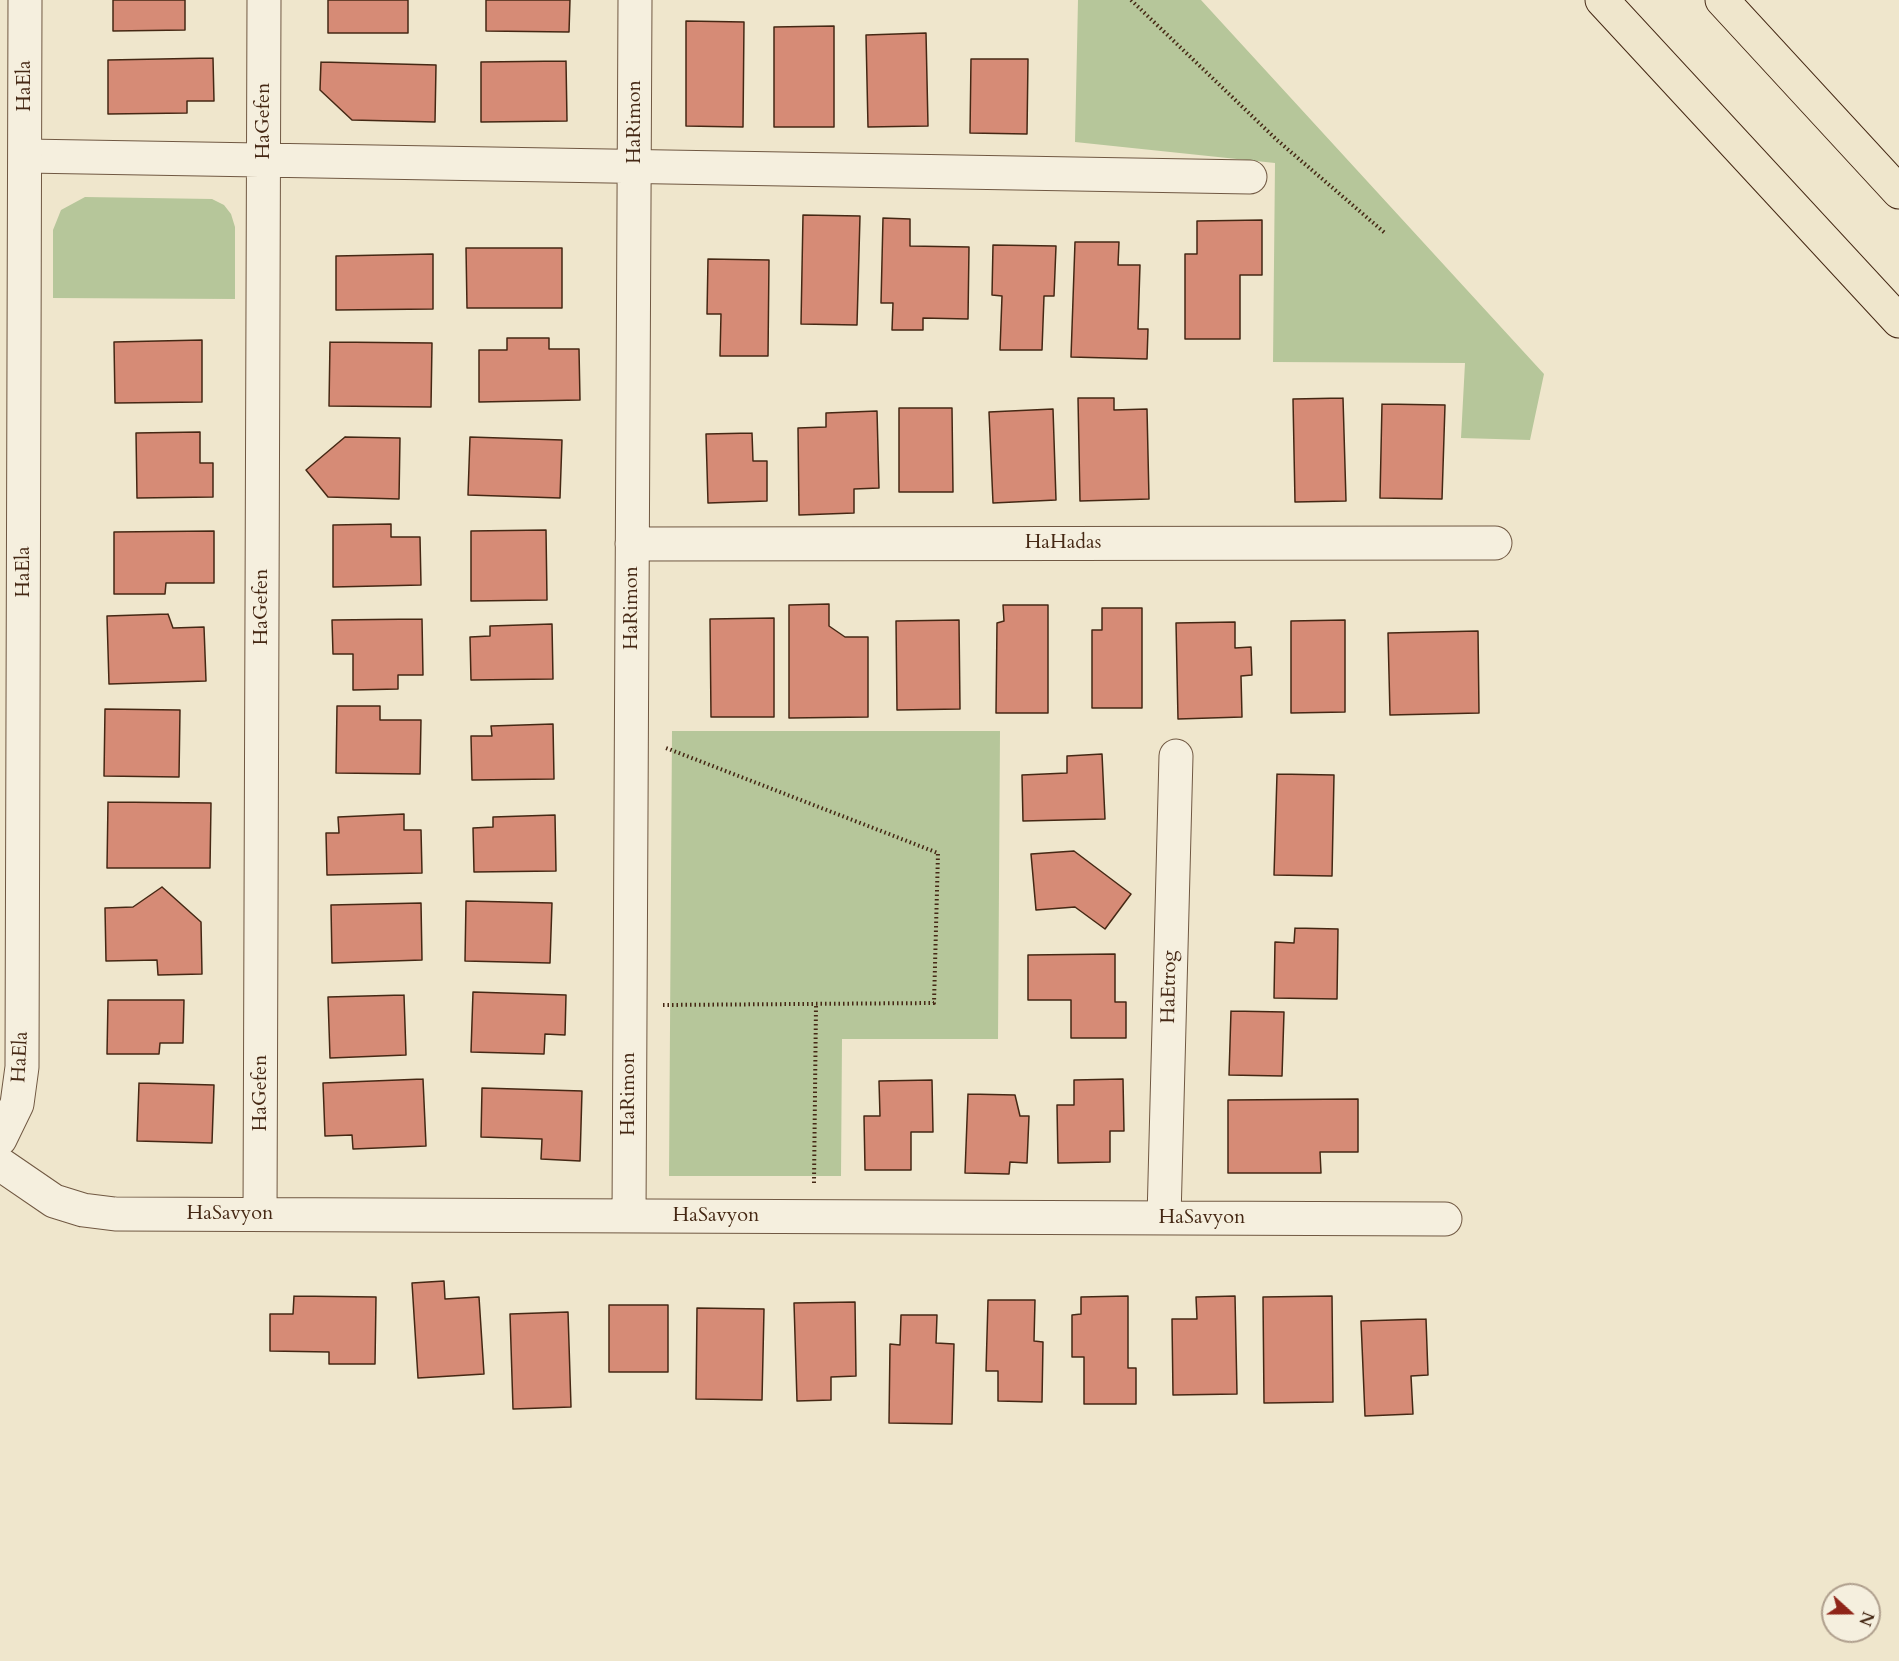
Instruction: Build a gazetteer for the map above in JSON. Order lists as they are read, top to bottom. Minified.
{"streets":{"street":["HaEla","HaGefen","HaRimon","HaHadas","HaEtrog","HaSavyon"]},"crossings":[["HaGefen","HaSavyon"],["HaRimon","HaHadas"],["HaRimon","HaSavyon"],["HaEtrog","HaSavyon"]],"north":"right"}
